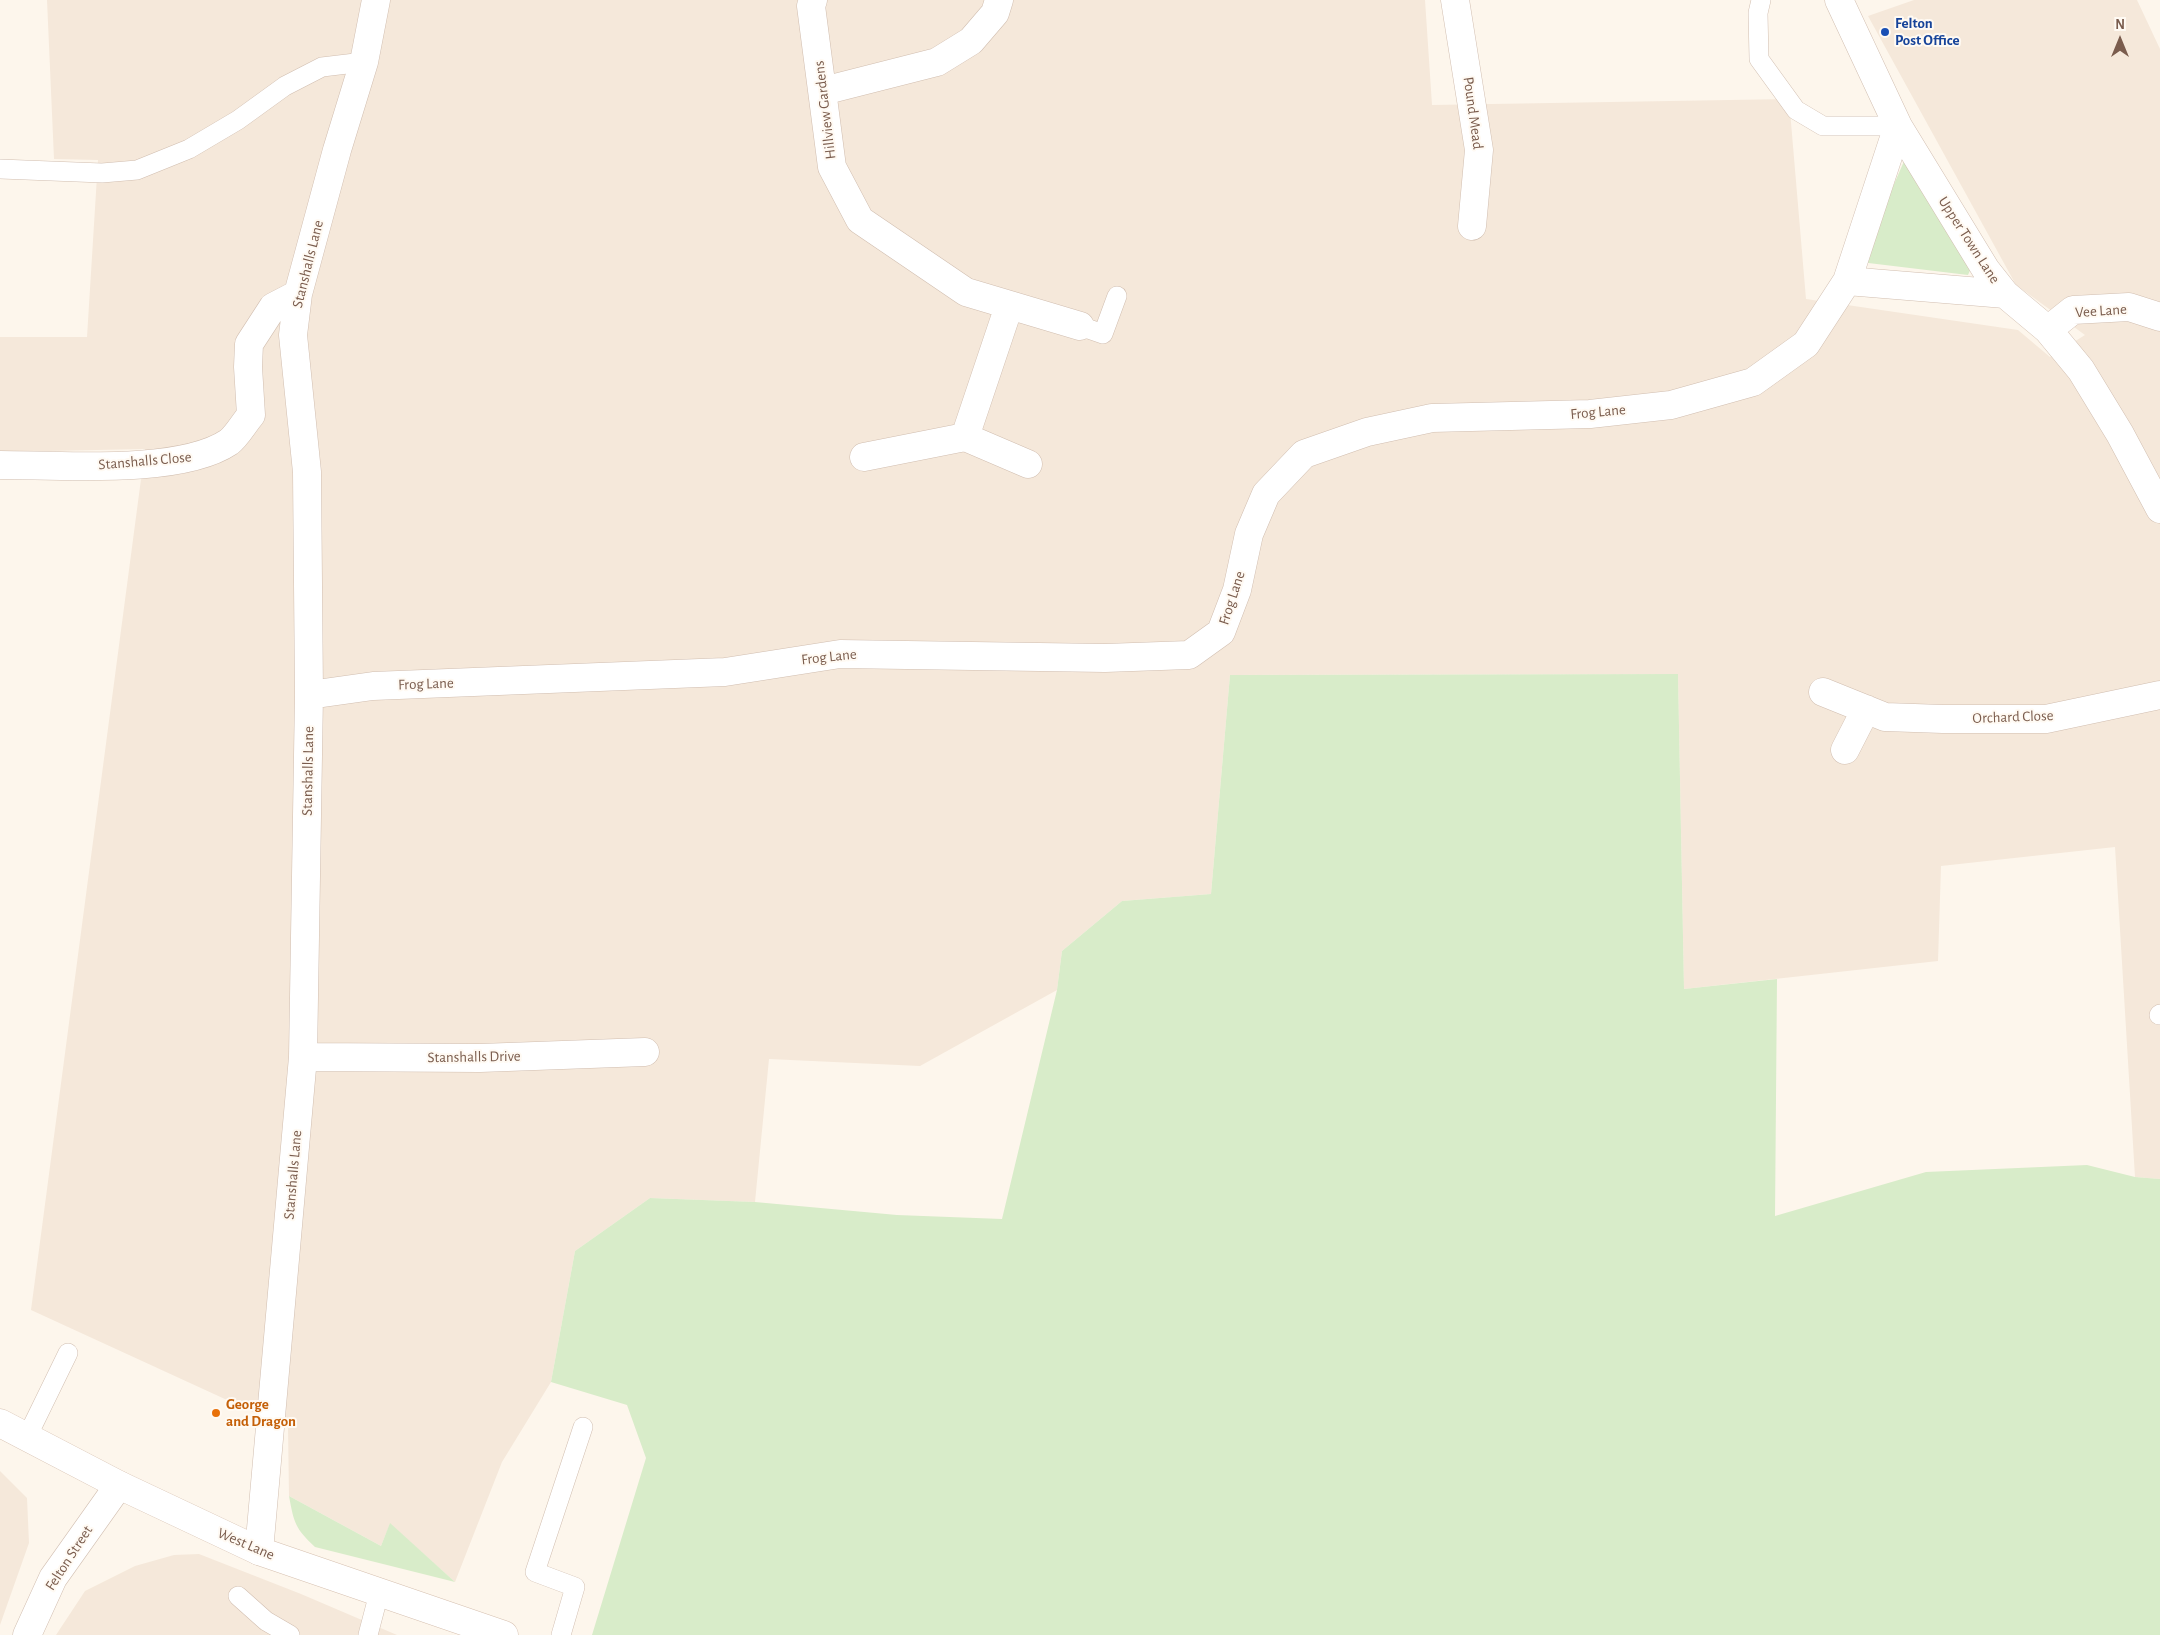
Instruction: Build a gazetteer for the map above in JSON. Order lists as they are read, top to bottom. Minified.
{"streets":{"street":["Hillview Gardens","Pound Mead","Upper Town Lane","Stanshalls Lane","Vee Lane","Frog Lane","Stanshalls Close","Orchard Close","Stanshalls Drive","West Lane","Felton Street"]},"crossings":[["Upper Town Lane","Vee Lane"],["Upper Town Lane","Frog Lane"],["Stanshalls Lane","Frog Lane"],["Stanshalls Lane","Stanshalls Close"],["Stanshalls Lane","Stanshalls Drive"],["Stanshalls Lane","West Lane"],["West Lane","Felton Street"]],"places":["Felton Post Office","George and Dragon"],"north":"top"}
